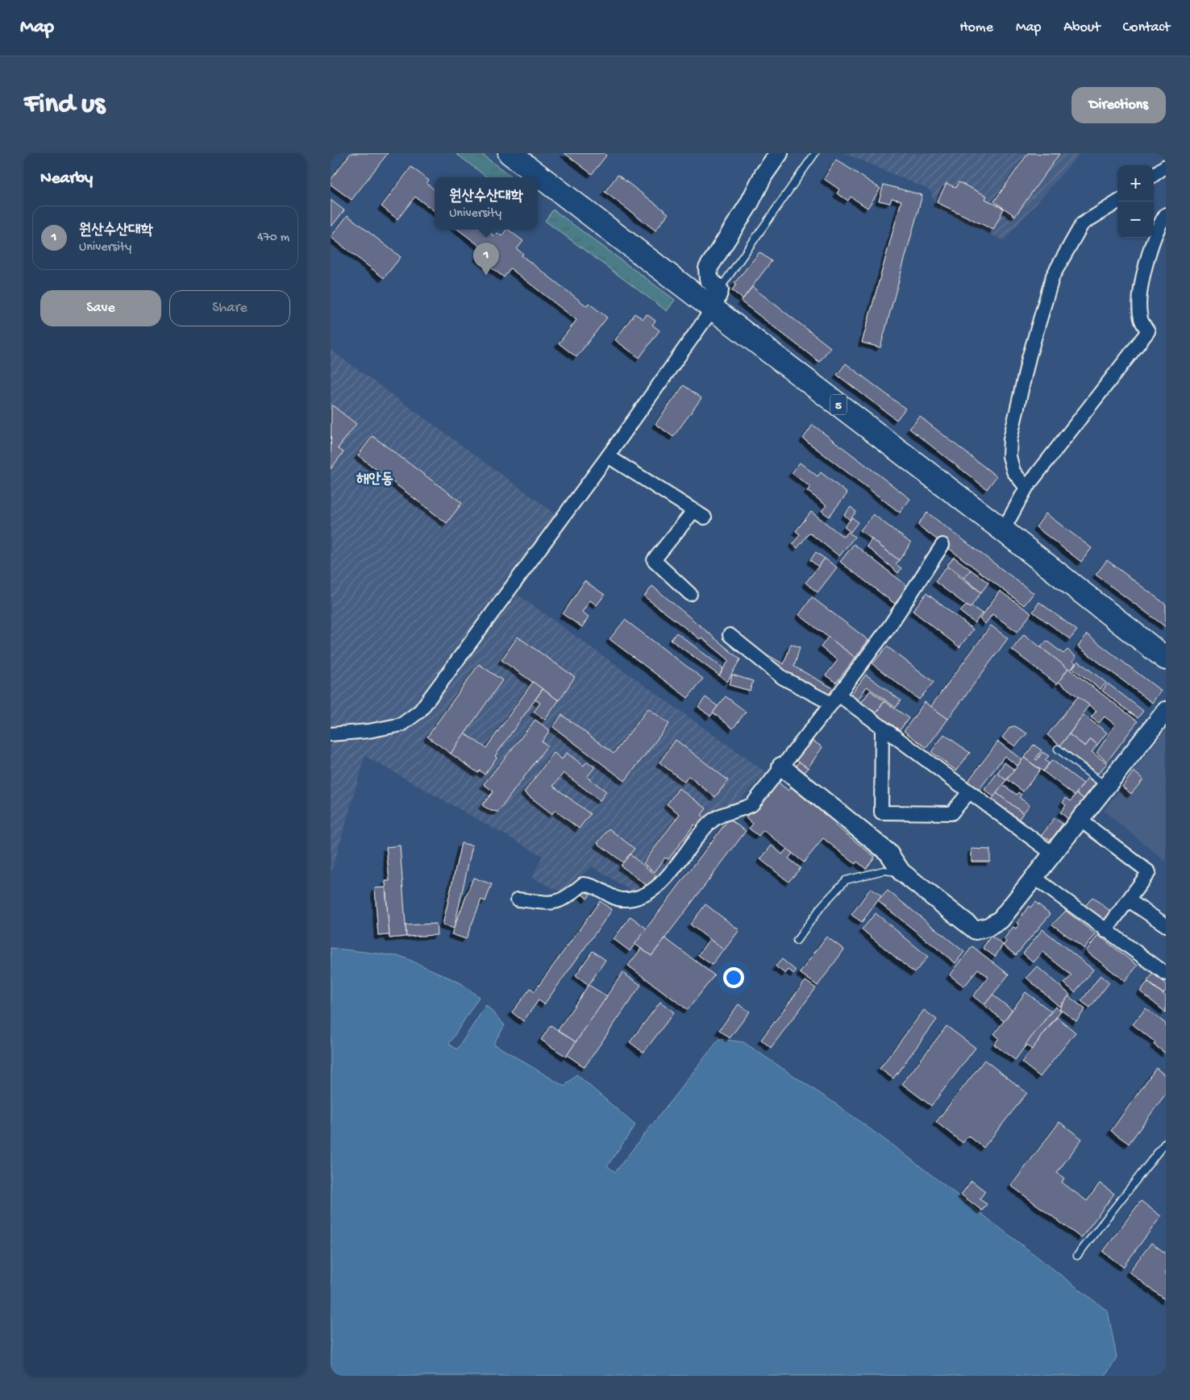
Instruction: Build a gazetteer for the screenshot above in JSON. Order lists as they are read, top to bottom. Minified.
{"streets":{"highway":["5"]},"districts":["해안동"],"page":{"header":"Map","nav":["Home","Map","About","Contact"],"buttons":["Directions",["Save","Share"]],"title":"Find us","heading":"Nearby","map_buttons":["+","−"],"popup":["원산수산대학","University"],"list":[{"mark":"1","name":"원산수산대학","note":"University","value":"470 m"}],"pins":"1"}}
